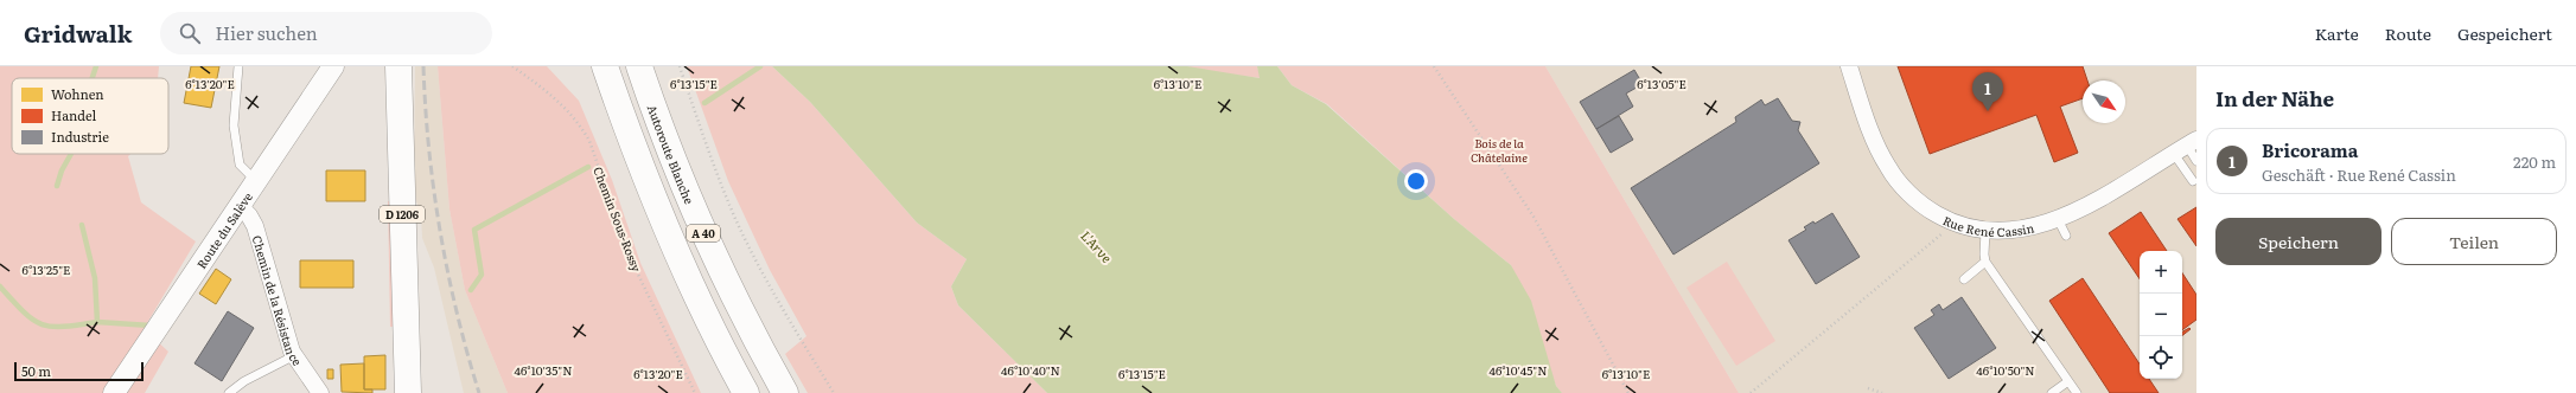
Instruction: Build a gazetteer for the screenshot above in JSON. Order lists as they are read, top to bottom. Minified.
{"streets":{"main road":["Autoroute Blanche","D 1206","A 40"],"street":["Rue René Cassin","Route du Salève","Chemin de la Résistance"],"path":["Chemin Sous-Rossy"]},"crossings":[["Route du Salève","Chemin de la Résistance"]],"water":["L'Arve"],"parks":["Bois de la Châtelaine"],"legend":["Wohnen","Handel","Industrie"],"scale_bar":"50 m","north":"bottom right","page":{"header":"Gridwalk","search":"Hier suchen","nav":["Karte","Route","Gespeichert"],"heading":"In der Nähe","pins":"1","list":[{"mark":"1","name":"Bricorama","note":"Geschäft · Rue René Cassin","value":"220 m"}],"buttons":["Speichern","Teilen"],"map_buttons":["+","−"],"scale":"50 m"},"coordinates":["6°13'20\"E","6°13'15\"E","6°13'10\"E","6°13'05\"E","6°13'25\"E","46°10'35\"N","46°10'40\"N","46°10'45\"N","46°10'50\"N"]}
